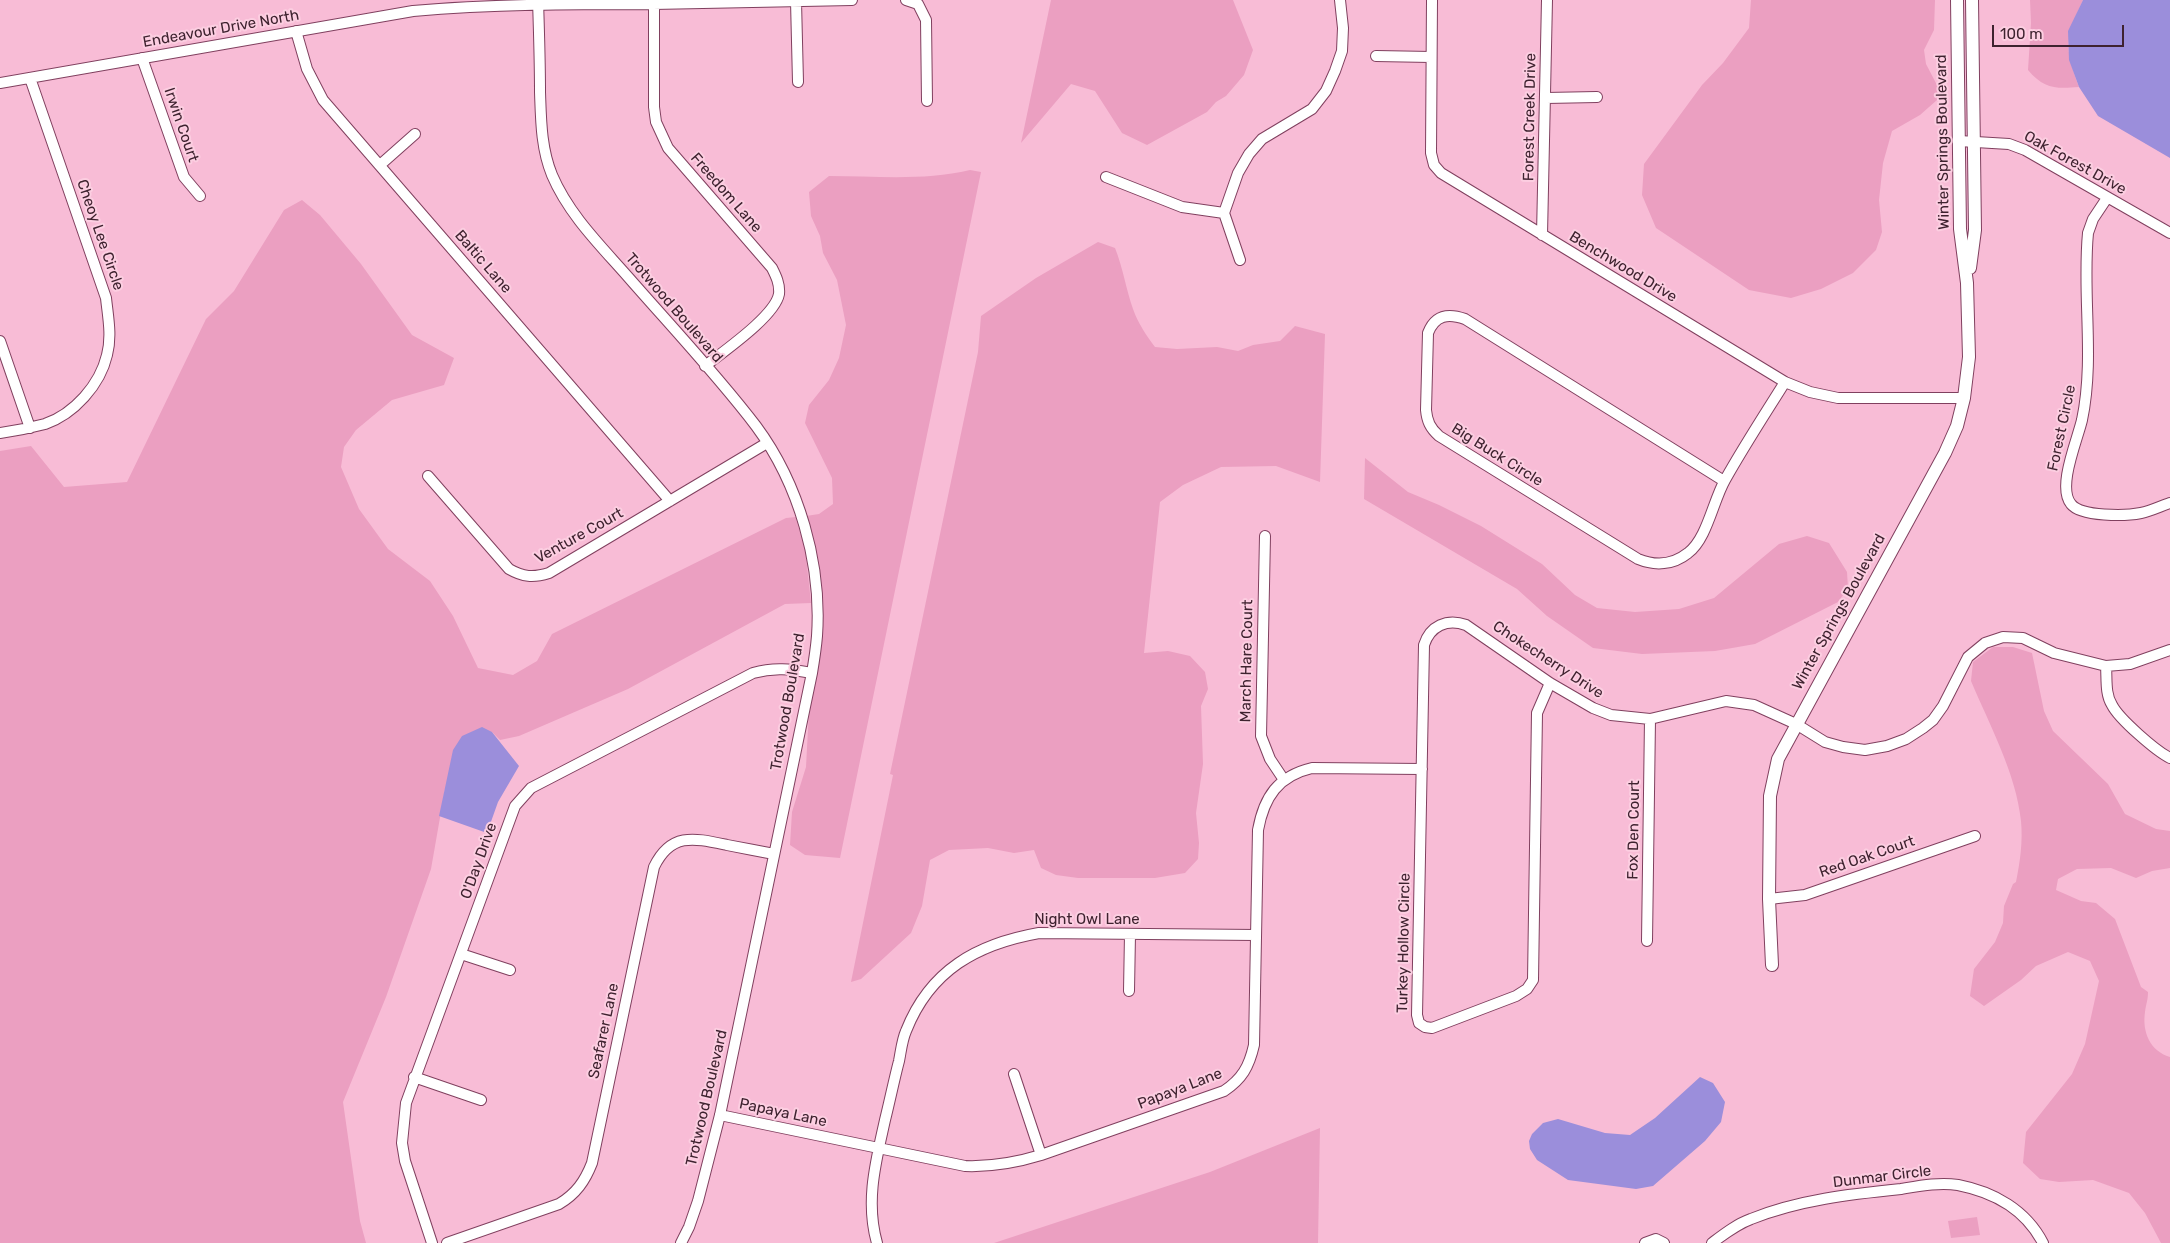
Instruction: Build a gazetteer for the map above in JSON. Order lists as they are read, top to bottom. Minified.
{"streets":{"street":["Endeavour Drive North","Forest Creek Drive","Irwin Court","Winter Springs Boulevard","Oak Forest Drive","Freedom Lane","Cheoy Lee Circle","Baltic Lane","Benchwood Drive","Trotwood Boulevard","Forest Circle","Big Buck Circle","Venture Court","Chokecherry Drive","March Hare Court","Fox Den Court","Red Oak Court","O'Day Drive","Night Owl Lane","Turkey Hollow Circle","Seafarer Lane","Papaya Lane","Dunmar Circle"]},"crossings":[["Endeavour Drive North","Irwin Court"],["Endeavour Drive North","Freedom Lane"],["Endeavour Drive North","Cheoy Lee Circle"],["Endeavour Drive North","Baltic Lane"],["Endeavour Drive North","Trotwood Boulevard"],["Forest Creek Drive","Benchwood Drive"],["Winter Springs Boulevard","Oak Forest Drive"],["Winter Springs Boulevard","Benchwood Drive"],["Winter Springs Boulevard","Chokecherry Drive"],["Winter Springs Boulevard","Red Oak Court"],["Oak Forest Drive","Forest Circle"],["Freedom Lane","Trotwood Boulevard"],["Baltic Lane","Venture Court"],["Benchwood Drive","Big Buck Circle"],["Trotwood Boulevard","Venture Court"],["Trotwood Boulevard","O'Day Drive"],["Trotwood Boulevard","Seafarer Lane"],["Trotwood Boulevard","Papaya Lane"],["Chokecherry Drive","Fox Den Court"],["Chokecherry Drive","Turkey Hollow Circle"],["March Hare Court","Papaya Lane"],["Night Owl Lane","Papaya Lane"],["Turkey Hollow Circle","Papaya Lane"]],"scale_bar":"100 m"}
